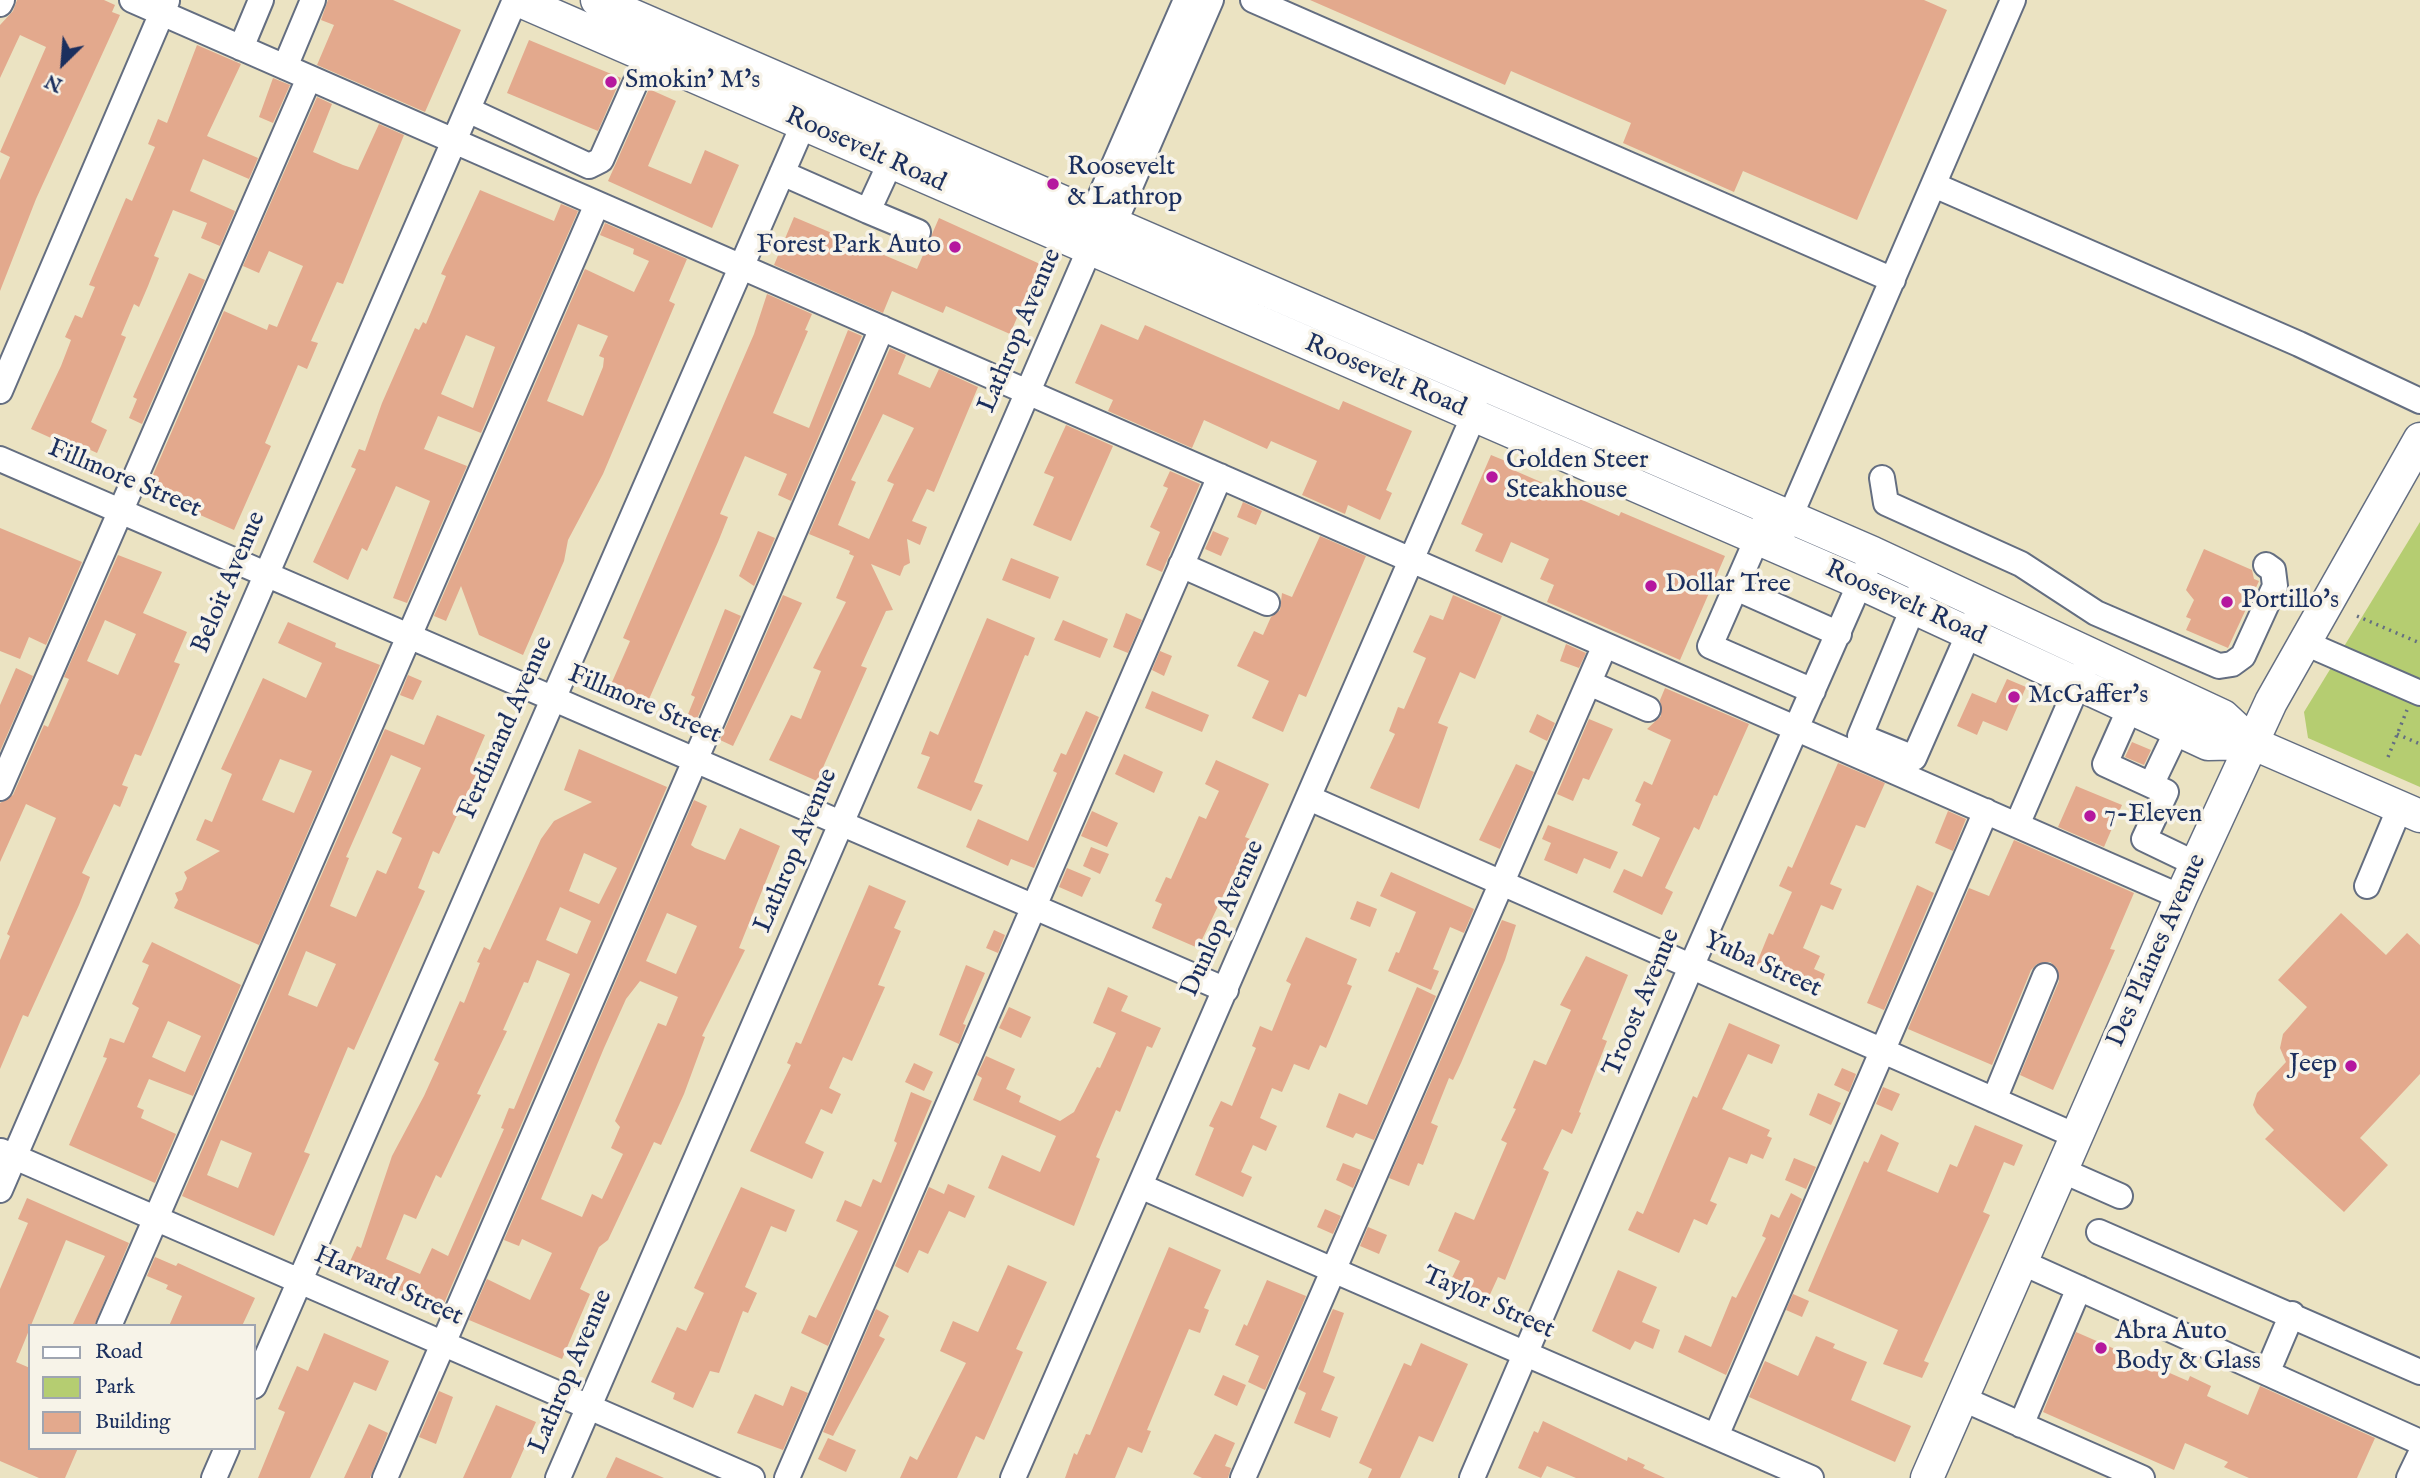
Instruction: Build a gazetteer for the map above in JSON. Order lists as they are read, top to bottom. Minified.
{"streets":{"main road":["Roosevelt Road","Des Plaines Avenue"],"street":["Lathrop Avenue","Fillmore Street","Beloit Avenue","Ferdinand Avenue","Dunlop Avenue","Yuba Street","Troost Avenue","Harvard Street","Taylor Street"]},"crossings":[["Roosevelt Road","Lathrop Avenue"],["Roosevelt Road","Beloit Avenue"],["Roosevelt Road","Ferdinand Avenue"],["Roosevelt Road","Dunlop Avenue"],["Roosevelt Road","Des Plaines Avenue"],["Roosevelt Road","Troost Avenue"],["Lathrop Avenue","Fillmore Street"],["Lathrop Avenue","Harvard Street"],["Fillmore Street","Beloit Avenue"],["Fillmore Street","Ferdinand Avenue"],["Fillmore Street","Dunlop Avenue"],["Beloit Avenue","Harvard Street"],["Ferdinand Avenue","Harvard Street"],["Dunlop Avenue","Yuba Street"],["Dunlop Avenue","Taylor Street"],["Des Plaines Avenue","Yuba Street"],["Yuba Street","Troost Avenue"],["Troost Avenue","Taylor Street"]],"places":["Smokin' M's","Roosevelt & Lathrop","Forest Park Auto","Golden Steer Steakhouse","Dollar Tree","Portillo's","McGaffer's","7-Eleven","Jeep","Abra Auto Body & Glass"],"legend":["Road","Park","Building"],"north":"bottom left"}
